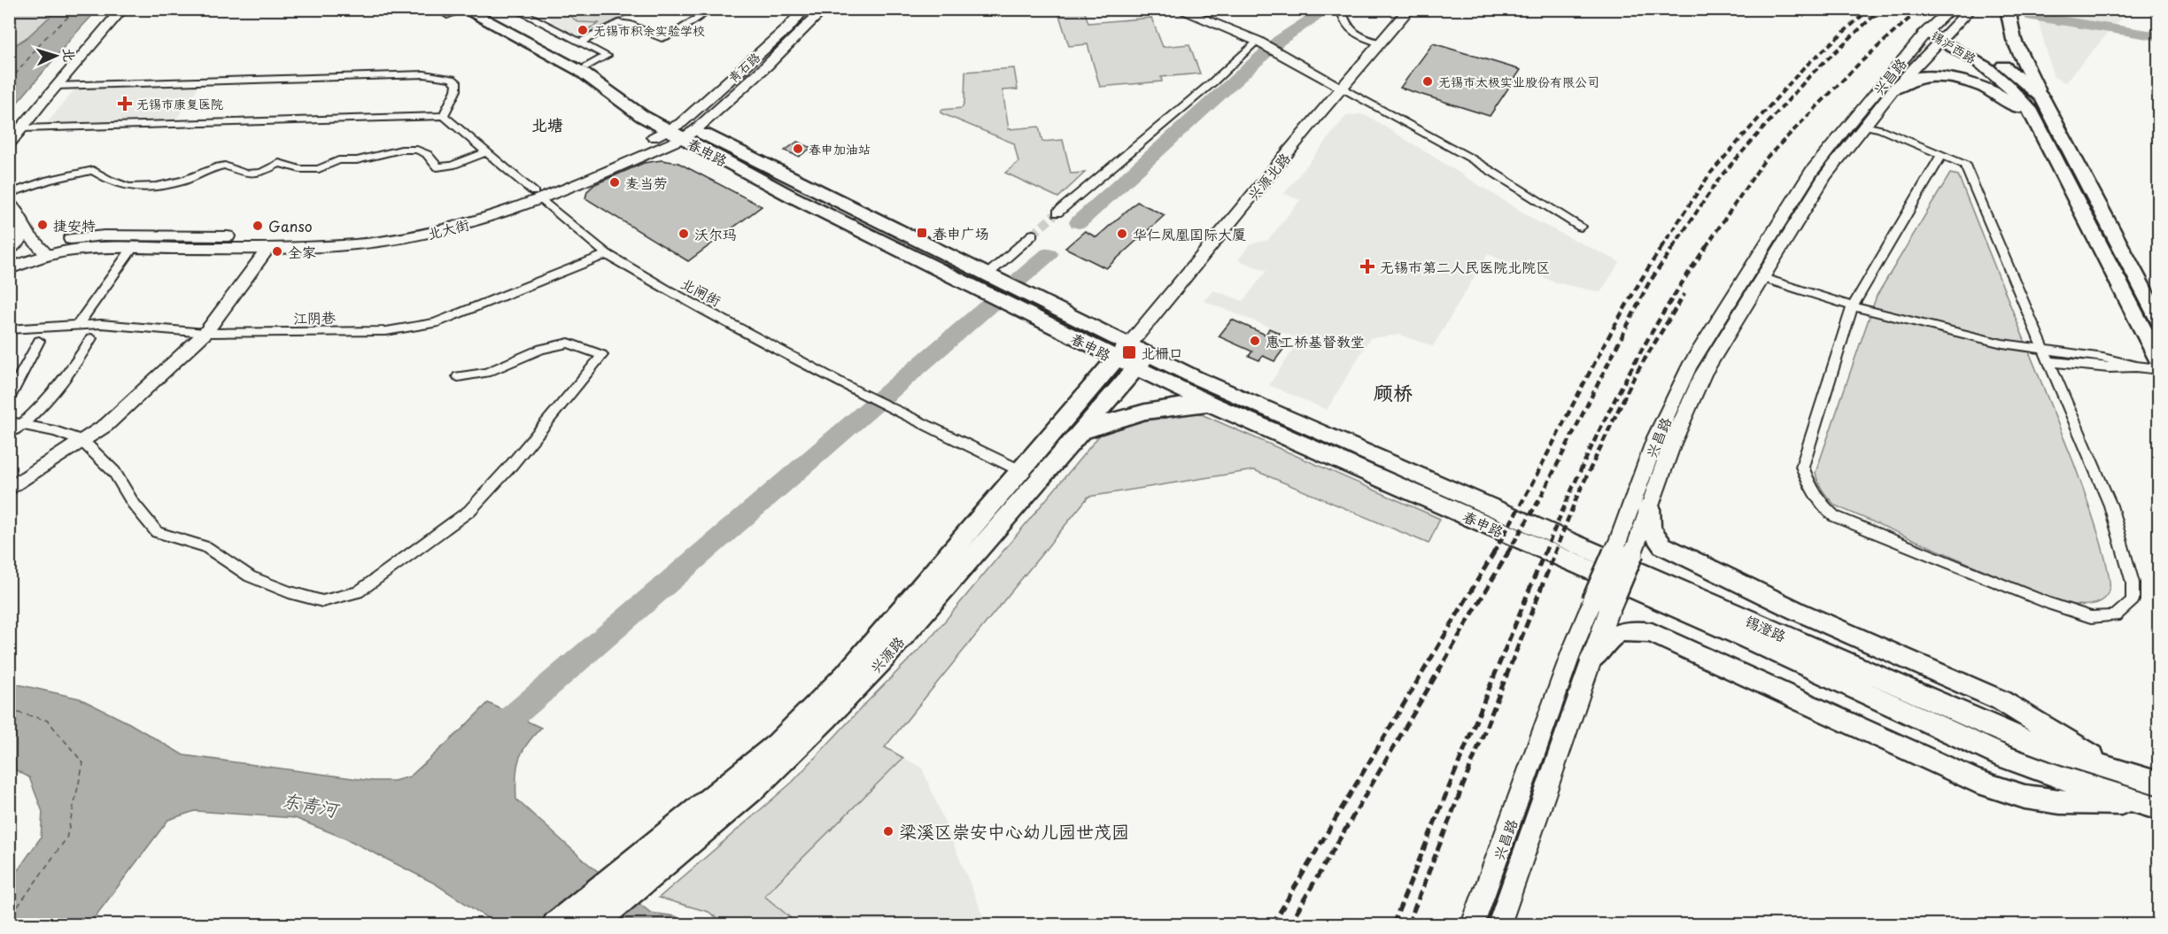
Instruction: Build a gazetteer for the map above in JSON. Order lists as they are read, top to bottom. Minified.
{"streets":{"main road":["锡沪西路","青石路","兴昌路","春申路","兴源北路","北大街","锡澄路","兴源路"],"street":["北闸街","江阴巷"]},"crossings":[["锡沪西路","兴昌路"],["青石路","春申路"],["青石路","北大街"],["春申路","兴源北路"],["春申路","北大街"],["春申路","锡澄路"],["春申路","兴源路"],["兴源北路","兴源路"],["北大街","北闸街"],["北闸街","江阴巷"],["北闸街","兴源路"]],"districts":["北塘","顾桥"],"water":["东青河"],"places":{"other":["无锡市积余实验学校","无锡市太极实业股份有限公司","春申加油站","麦当劳","捷安特","Ganso","沃尔玛","华仁凤凰国际大厦","全家","惠工桥基督教堂","梁溪区崇安中心幼儿园世茂园"],"health":["无锡市康复医院","无锡市第二人民医院北院区"],"transit":["春申广场","北栅口"]},"north":"right"}
